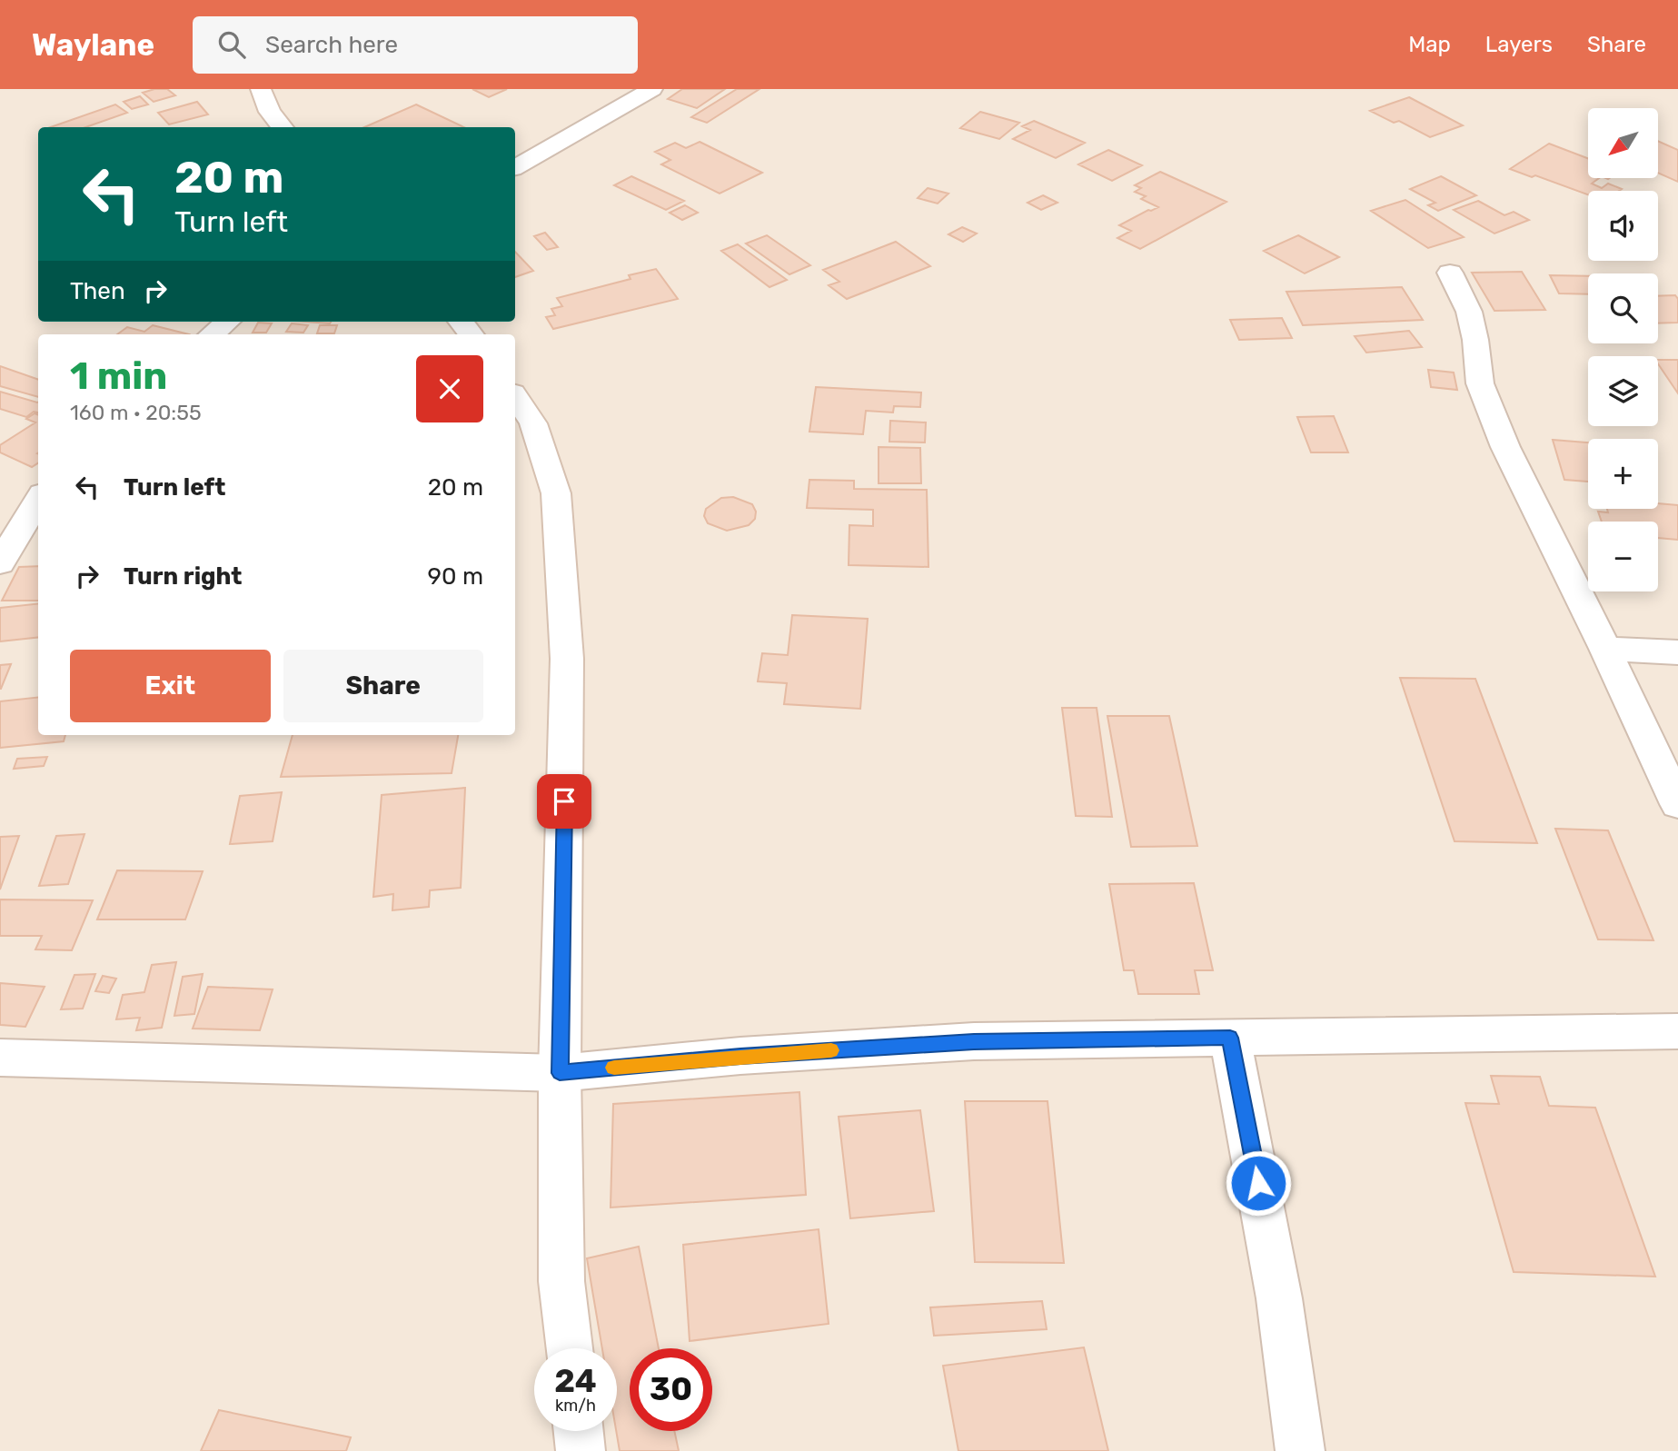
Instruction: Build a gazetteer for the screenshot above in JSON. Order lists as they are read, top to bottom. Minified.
{"north":"bottom left","page":{"header":"Waylane","search":"Search here","nav":["Map","Layers","Share"],"map_buttons":["+","−"],"turn":["20 m","Turn left"],"then":"Then","heading":["1 min","160 m · 20:55"],"list":[{"name":"Turn left","value":"20 m"},{"name":"Turn right","value":"90 m"}],"buttons":["Exit","Share"],"speed":"24 km/h","limit":"30"}}
